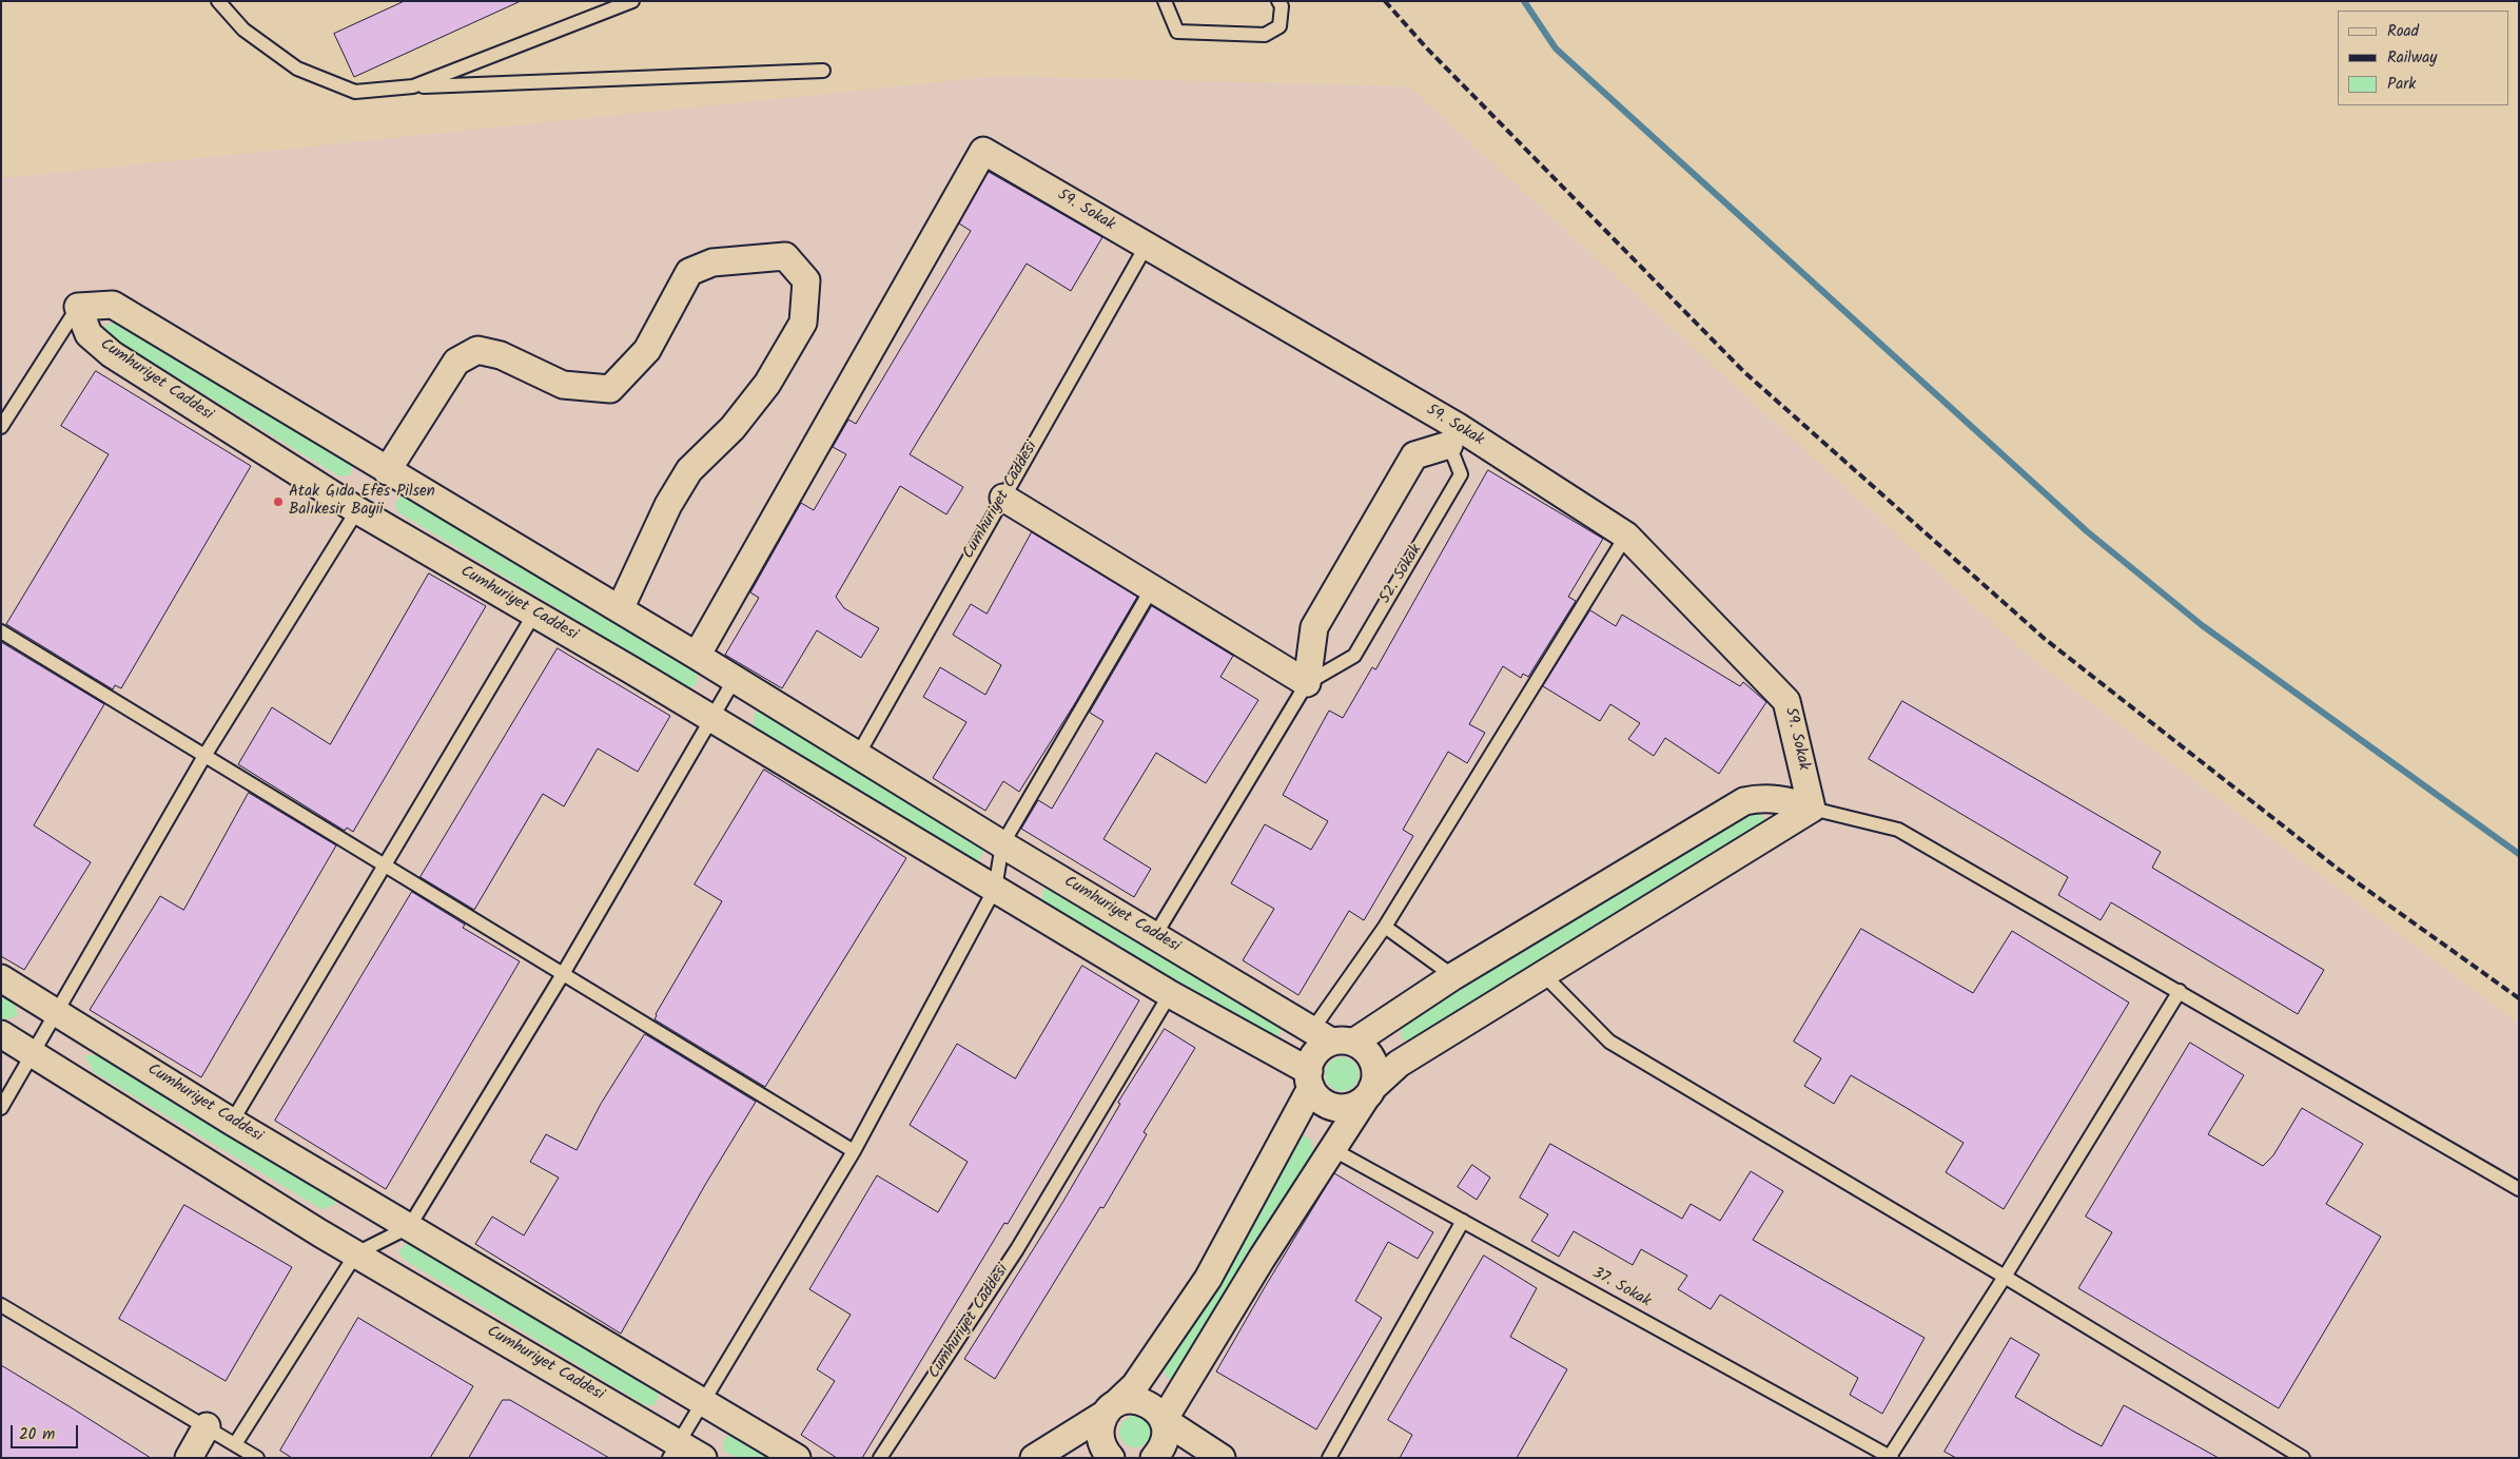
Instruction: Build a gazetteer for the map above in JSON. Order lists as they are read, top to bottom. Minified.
{"streets":{"street":["59. Sokak","Cumhuriyet Caddesi","52. Sokak"],"lane":["37. Sokak"]},"crossings":[["59. Sokak","Cumhuriyet Caddesi"],["59. Sokak","52. Sokak"],["Cumhuriyet Caddesi","52. Sokak"]],"places":["Atak Gıda Efes Pilsen Balıkesir Bayii"],"legend":["Road","Railway","Park"],"scale_bar":"20 m"}
